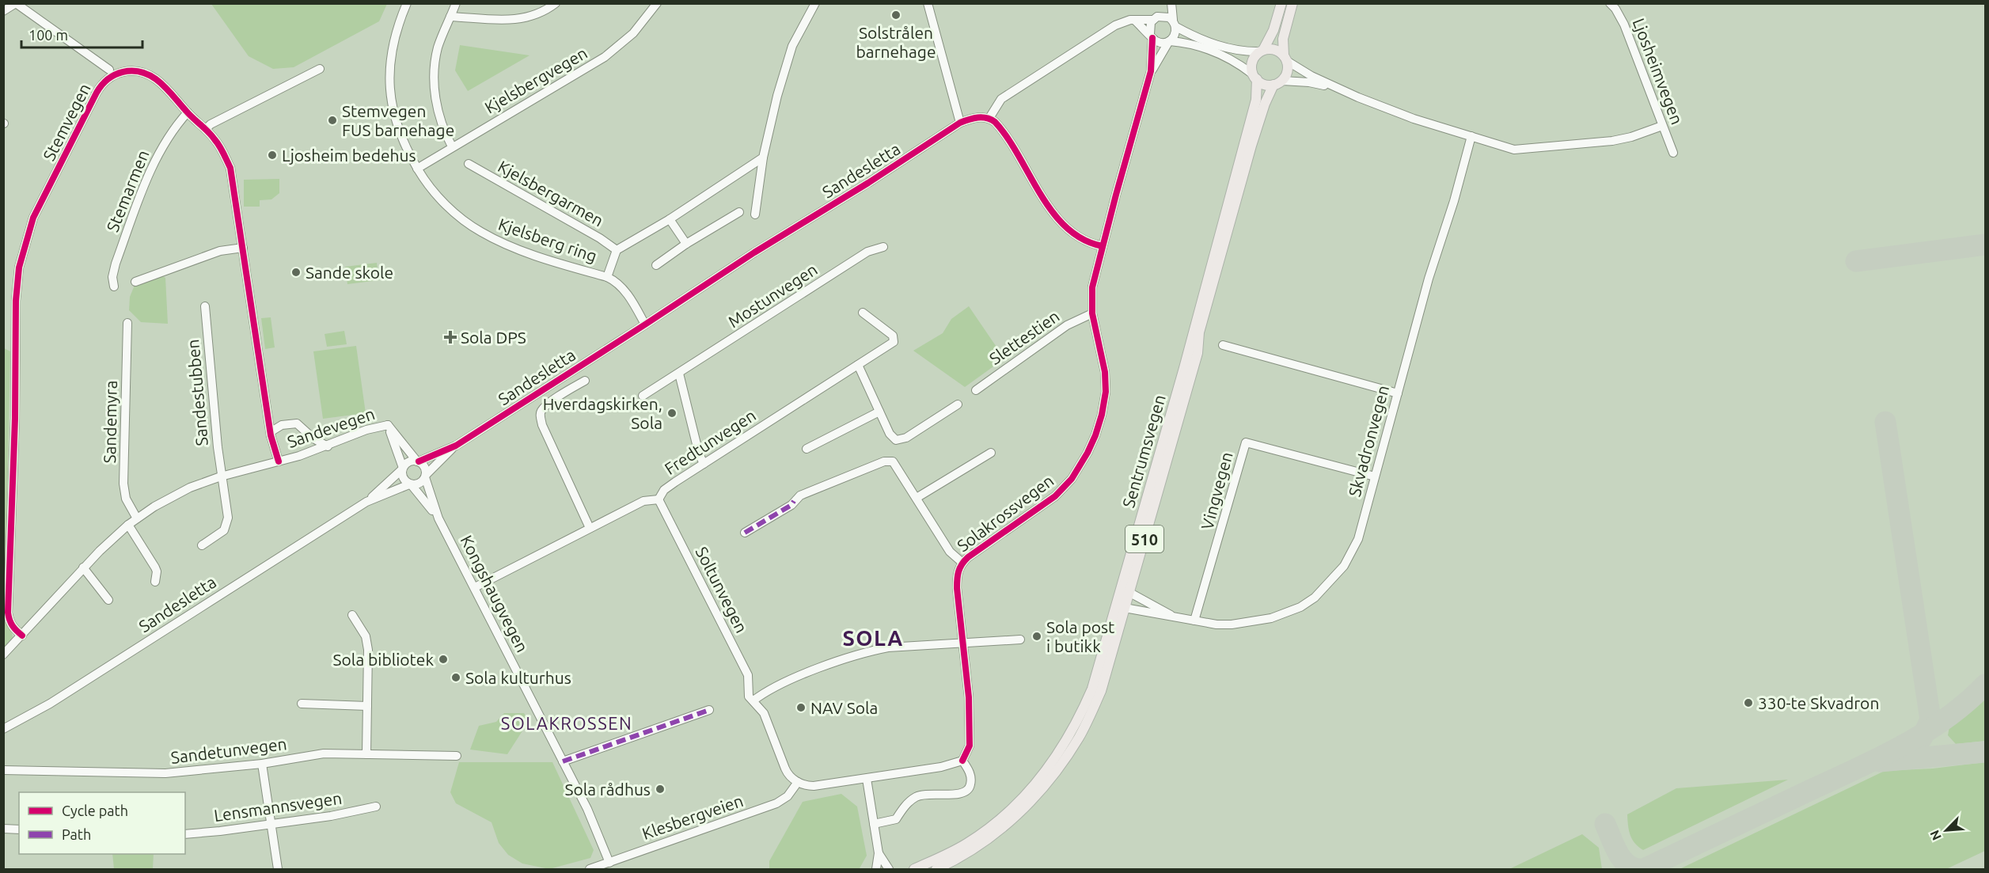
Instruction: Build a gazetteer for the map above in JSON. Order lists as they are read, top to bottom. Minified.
{"streets":{"main road":["Sentrumsvegen","510"],"street":["Ljosheimvegen","Kjelsbergvegen","Stemvegen","Sandesletta","Stemarmen","Kjelsbergarmen","Kjelsberg ring","Mostunvegen","Slettestien","Sandestubben","Sandemyra","Sandevegen","Skvadronvegen","Fredtunvegen","Vingvegen","Solakrossvegen","Soltunvegen","Kongshaugvegen","Sandetunvegen","Lensmannsvegen","Klesbergveien"]},"crossings":[["Kjelsbergvegen","Kjelsberg ring"],["Stemvegen","Stemarmen"],["Stemvegen","Sandevegen"],["Sandesletta","Kjelsberg ring"],["Sandesletta","Sandevegen"],["Sandesletta","Kongshaugvegen"],["Slettestien","Solakrossvegen"],["Sandestubben","Sandevegen"],["Sandemyra","Sandevegen"],["Sandevegen","Kongshaugvegen"],["Skvadronvegen","Sentrumsvegen"],["Skvadronvegen","Vingvegen"],["Fredtunvegen","Soltunvegen"],["Fredtunvegen","Kongshaugvegen"],["Kongshaugvegen","Klesbergveien"]],"districts":["SOLA","SOLAKROSSEN"],"places":{"other":["Solstrålen barnehage","Stemvegen FUS barnehage","Ljosheim bedehus","Sande skole","Hverdagskirken, Sola","Sola post i butikk","Sola bibliotek","Sola kulturhus","330-te Skvadron","NAV Sola","Sola rådhus"],"health":["Sola DPS"]},"legend":["Cycle path","Path"],"scale_bar":"100 m","north":"bottom left"}
